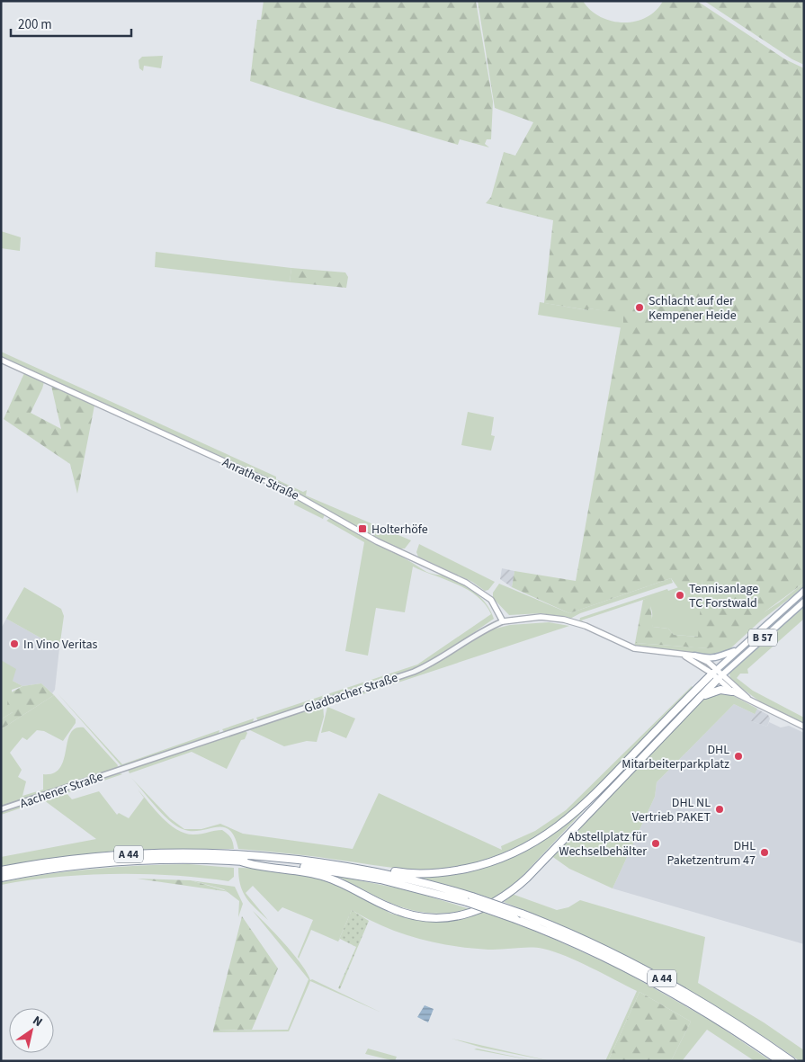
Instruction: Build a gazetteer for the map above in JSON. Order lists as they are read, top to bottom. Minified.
{"streets":{"highway":["A 44"],"main road":["Anrather Straße","B 57","Gladbacher Straße"],"street":["Aachener Straße"]},"crossings":[["Anrather Straße","Gladbacher Straße"],["Gladbacher Straße","Aachener Straße"]],"places":{"other":["Schlacht auf der Kempener Heide","Tennisanlage TC Forstwald","In Vino Veritas","DHL Mitarbeiterparkplatz","DHL NL Vertrieb PAKET","Abstellplatz für Wechselbehälter","DHL Paketzentrum 47"],"transit":["Holterhöfe"]},"scale_bar":"200 m","north":"top right"}
